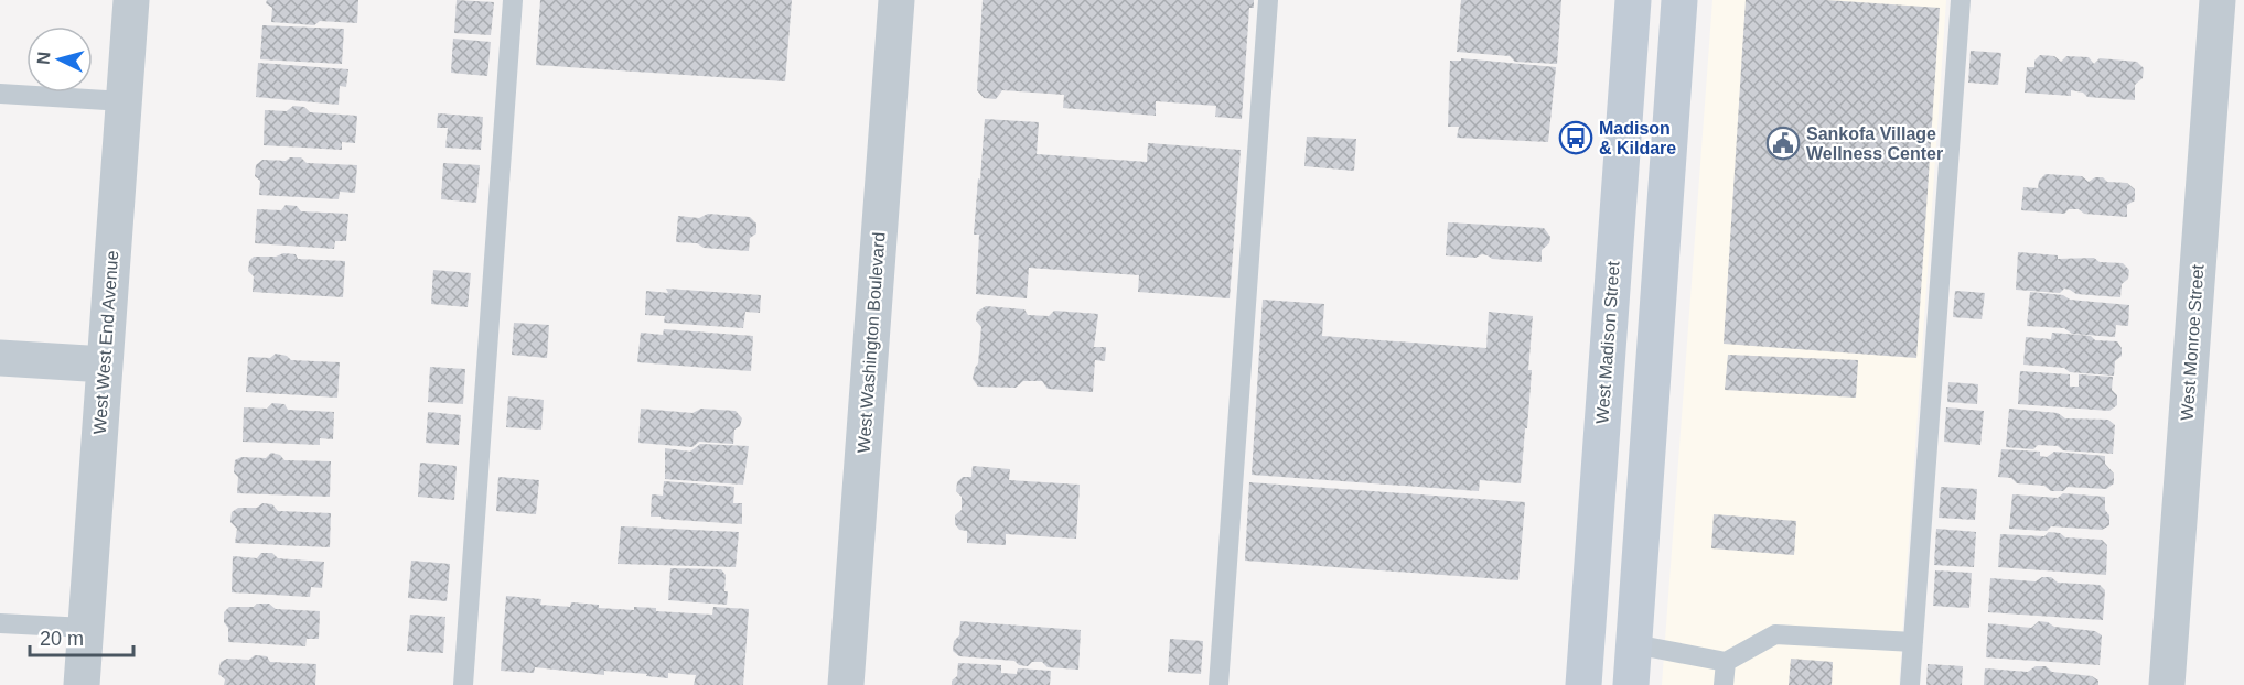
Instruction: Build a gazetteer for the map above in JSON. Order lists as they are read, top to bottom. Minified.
{"streets":{"main road":["West Madison Street"],"street":["West West End Avenue","West Washington Boulevard","West Monroe Street"]},"places":{"bus stop":["Madison & Kildare"],"public building":["Sankofa Village Wellness Center"]},"scale_bar":"20 m","north":"left"}
